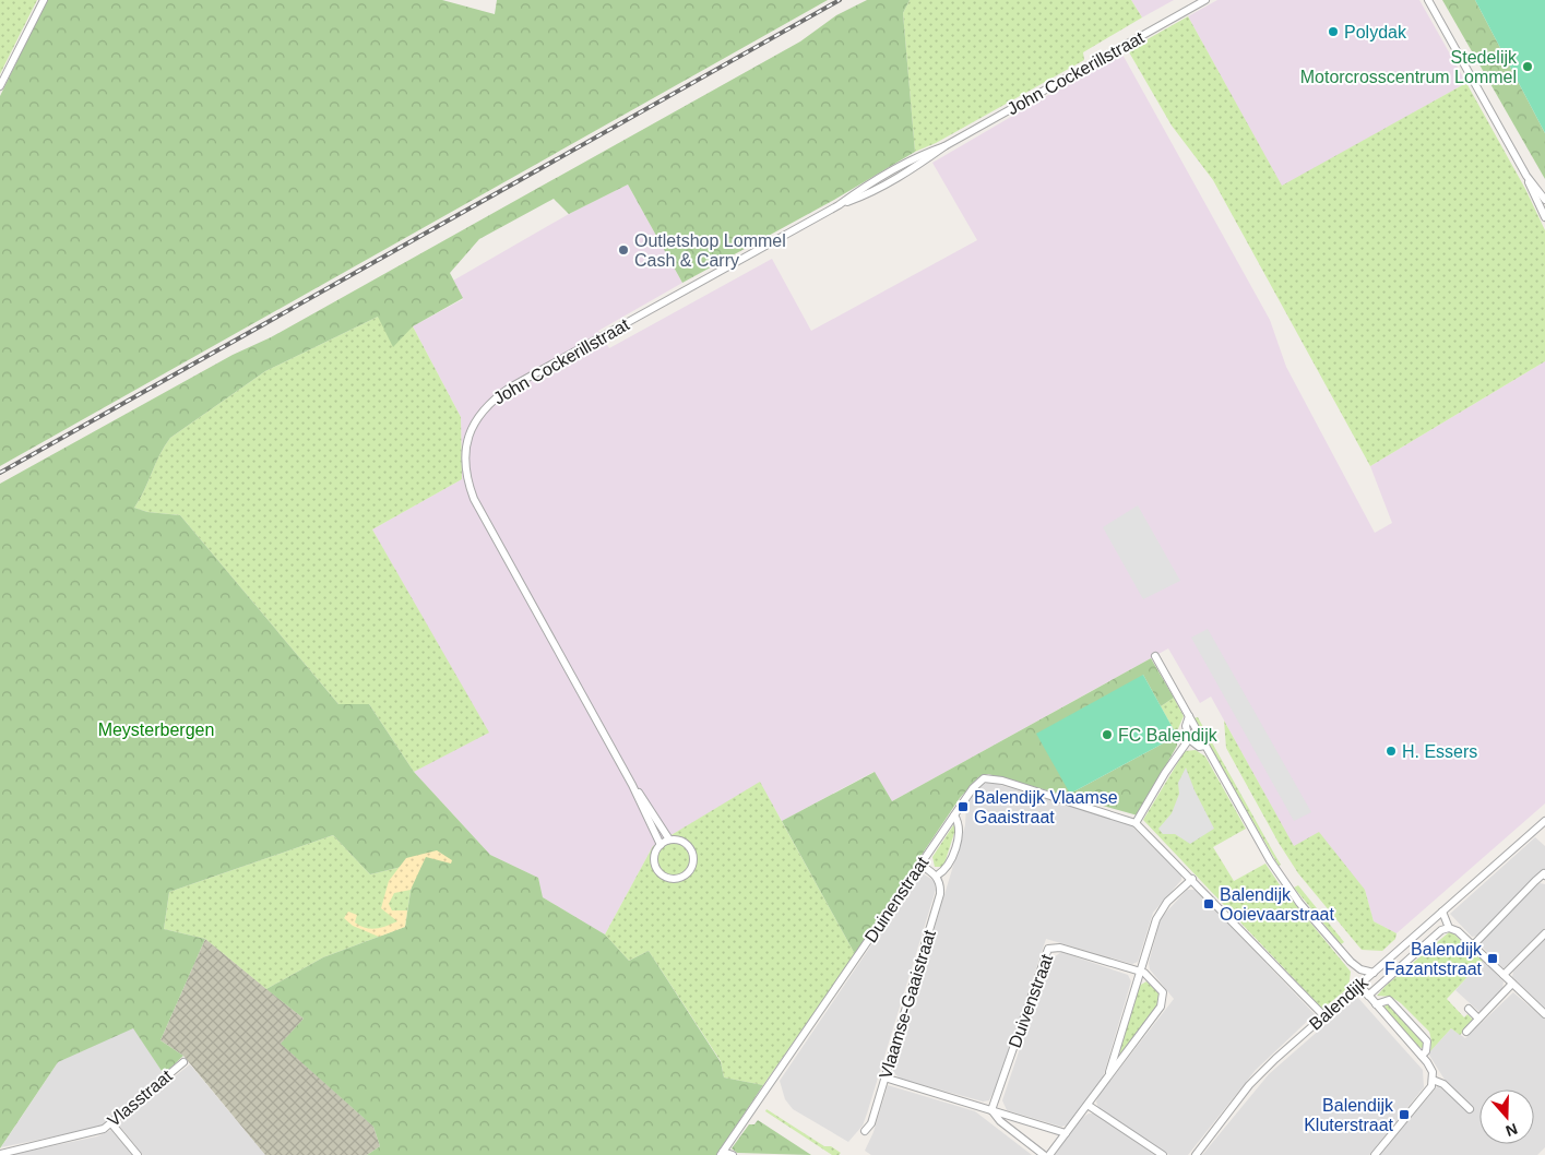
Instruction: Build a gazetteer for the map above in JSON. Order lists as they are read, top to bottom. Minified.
{"streets":{"street":["John Cockerillstraat","Duinenstraat","Duivenstraat","Balendijk","Vlaamse-Gaaistraat","Vlasstraat"]},"crossings":[["Duinenstraat","Balendijk"]],"parks":["Meysterbergen"],"places":{"other":["Polydak","Stedelijk Motorcrosscentrum Lommel","Outletshop Lommel Cash & Carry","FC Balendijk","H. Essers"],"transit":["Balendijk Vlaamse Gaaistraat","Balendijk Ooievaarstraat","Balendijk Fazantstraat","Balendijk Kluterstraat"]},"north":"bottom"}
